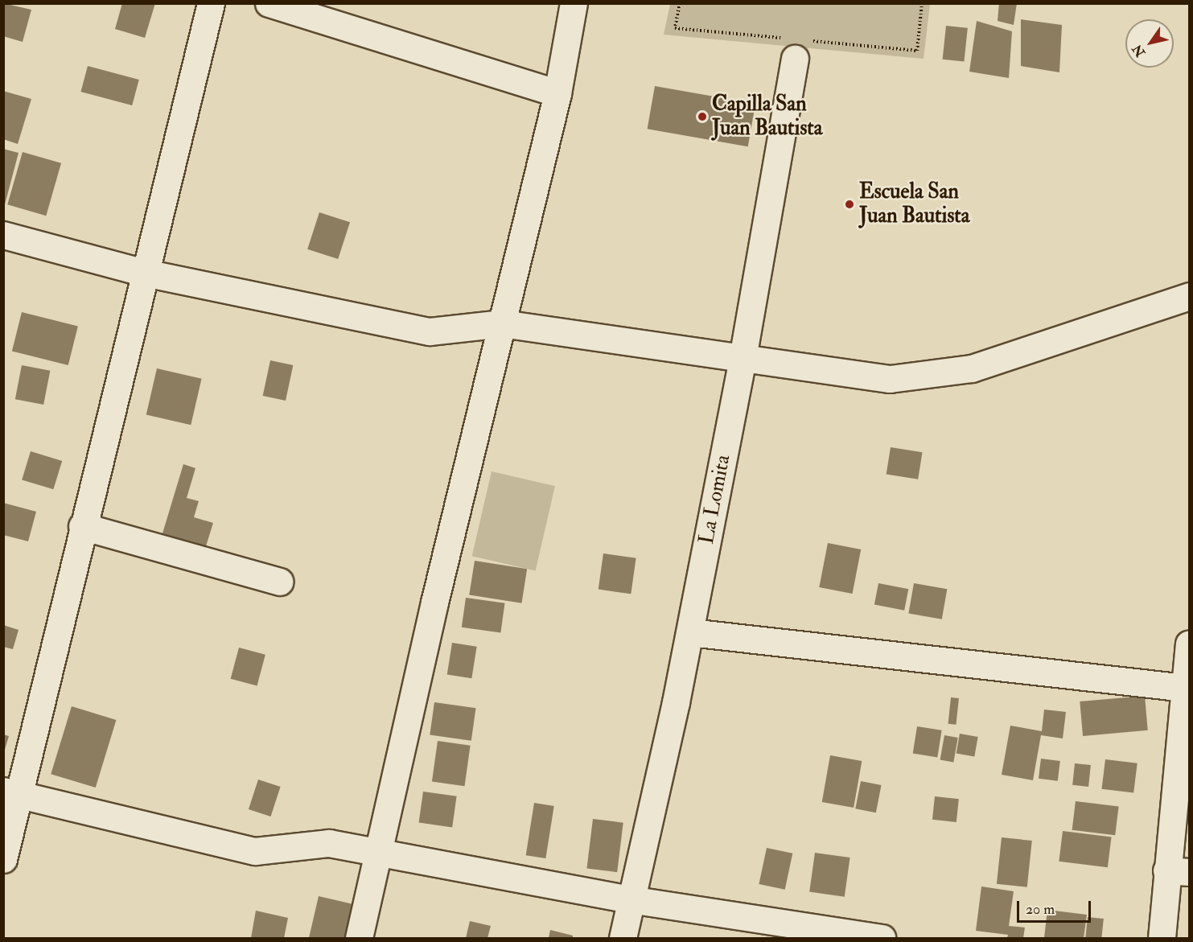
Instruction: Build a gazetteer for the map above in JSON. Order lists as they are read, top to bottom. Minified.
{"streets":{"street":["La Lomita"]},"places":["Capilla San Juan Bautista","Escuela San Juan Bautista"],"scale_bar":"20 m","north":"bottom left"}
